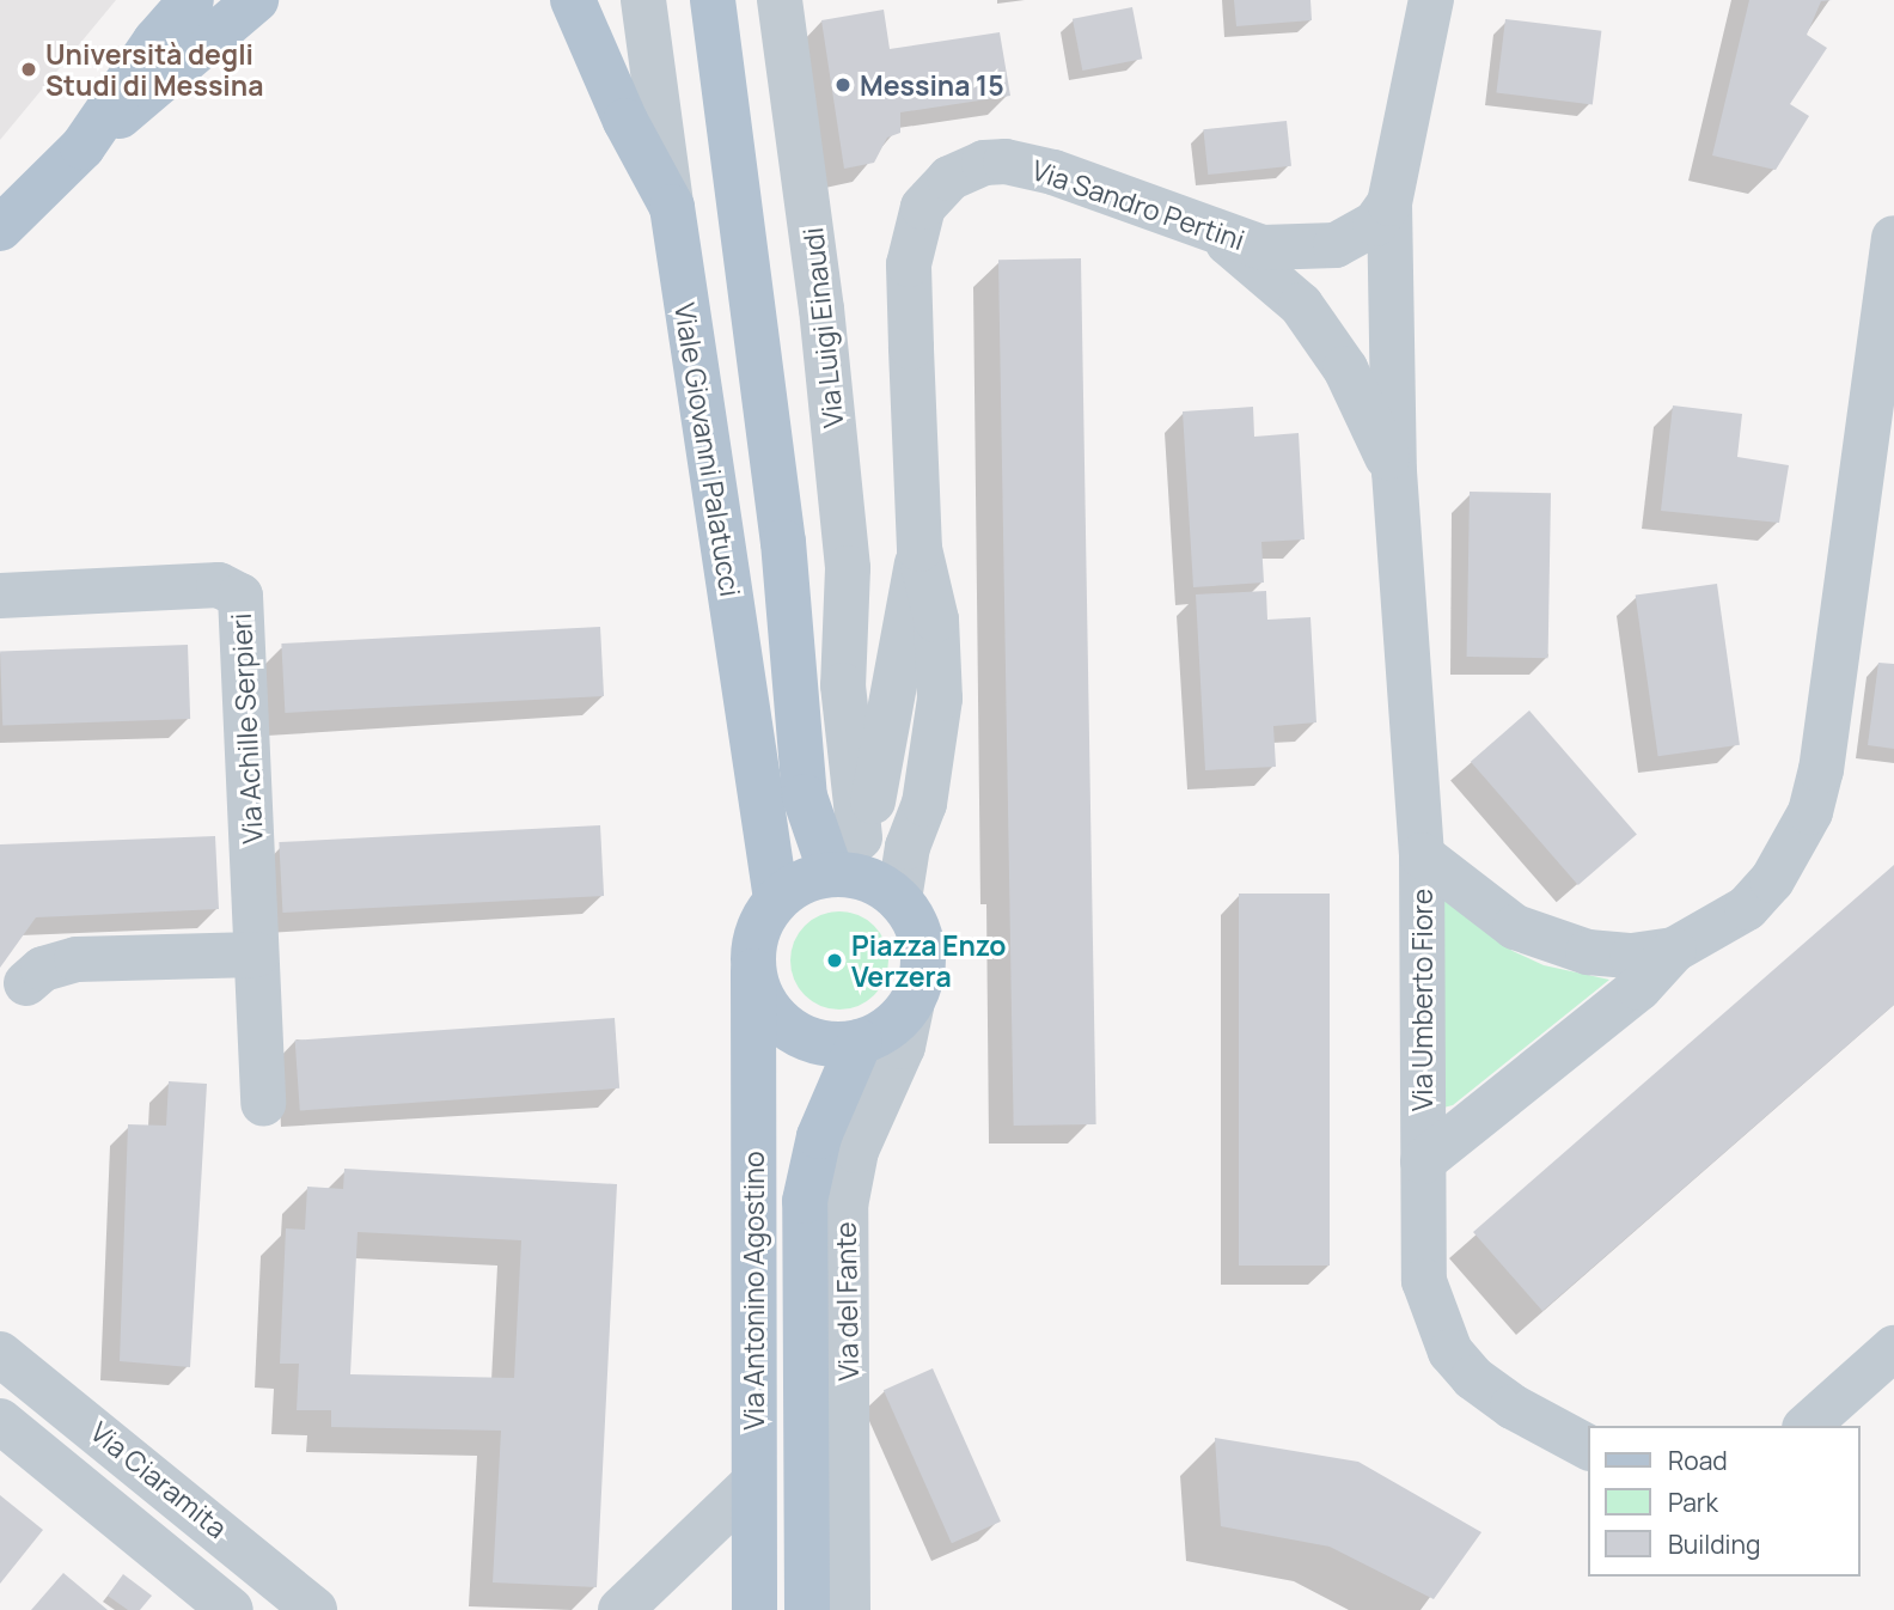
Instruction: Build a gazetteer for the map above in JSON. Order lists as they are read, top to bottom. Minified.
{"streets":{"main road":["Viale Giovanni Palatucci","Via Antonino Agostino"],"street":["Via Sandro Pertini","Via Luigi Einaudi","Via Achille Serpieri","Via Umberto Fiore","Via del Fante","Via Ciaramita"]},"crossings":[["Via Sandro Pertini","Via Umberto Fiore"],["Via Luigi Einaudi","Viale Giovanni Palatucci"],["Via Luigi Einaudi","Via Antonino Agostino"],["Via Luigi Einaudi","Via del Fante"],["Viale Giovanni Palatucci","Via Antonino Agostino"],["Viale Giovanni Palatucci","Via del Fante"],["Via Antonino Agostino","Via del Fante"]],"places":["Università degli Studi di Messina","Messina 15","Piazza Enzo Verzera"],"legend":["Road","Park","Building"]}
